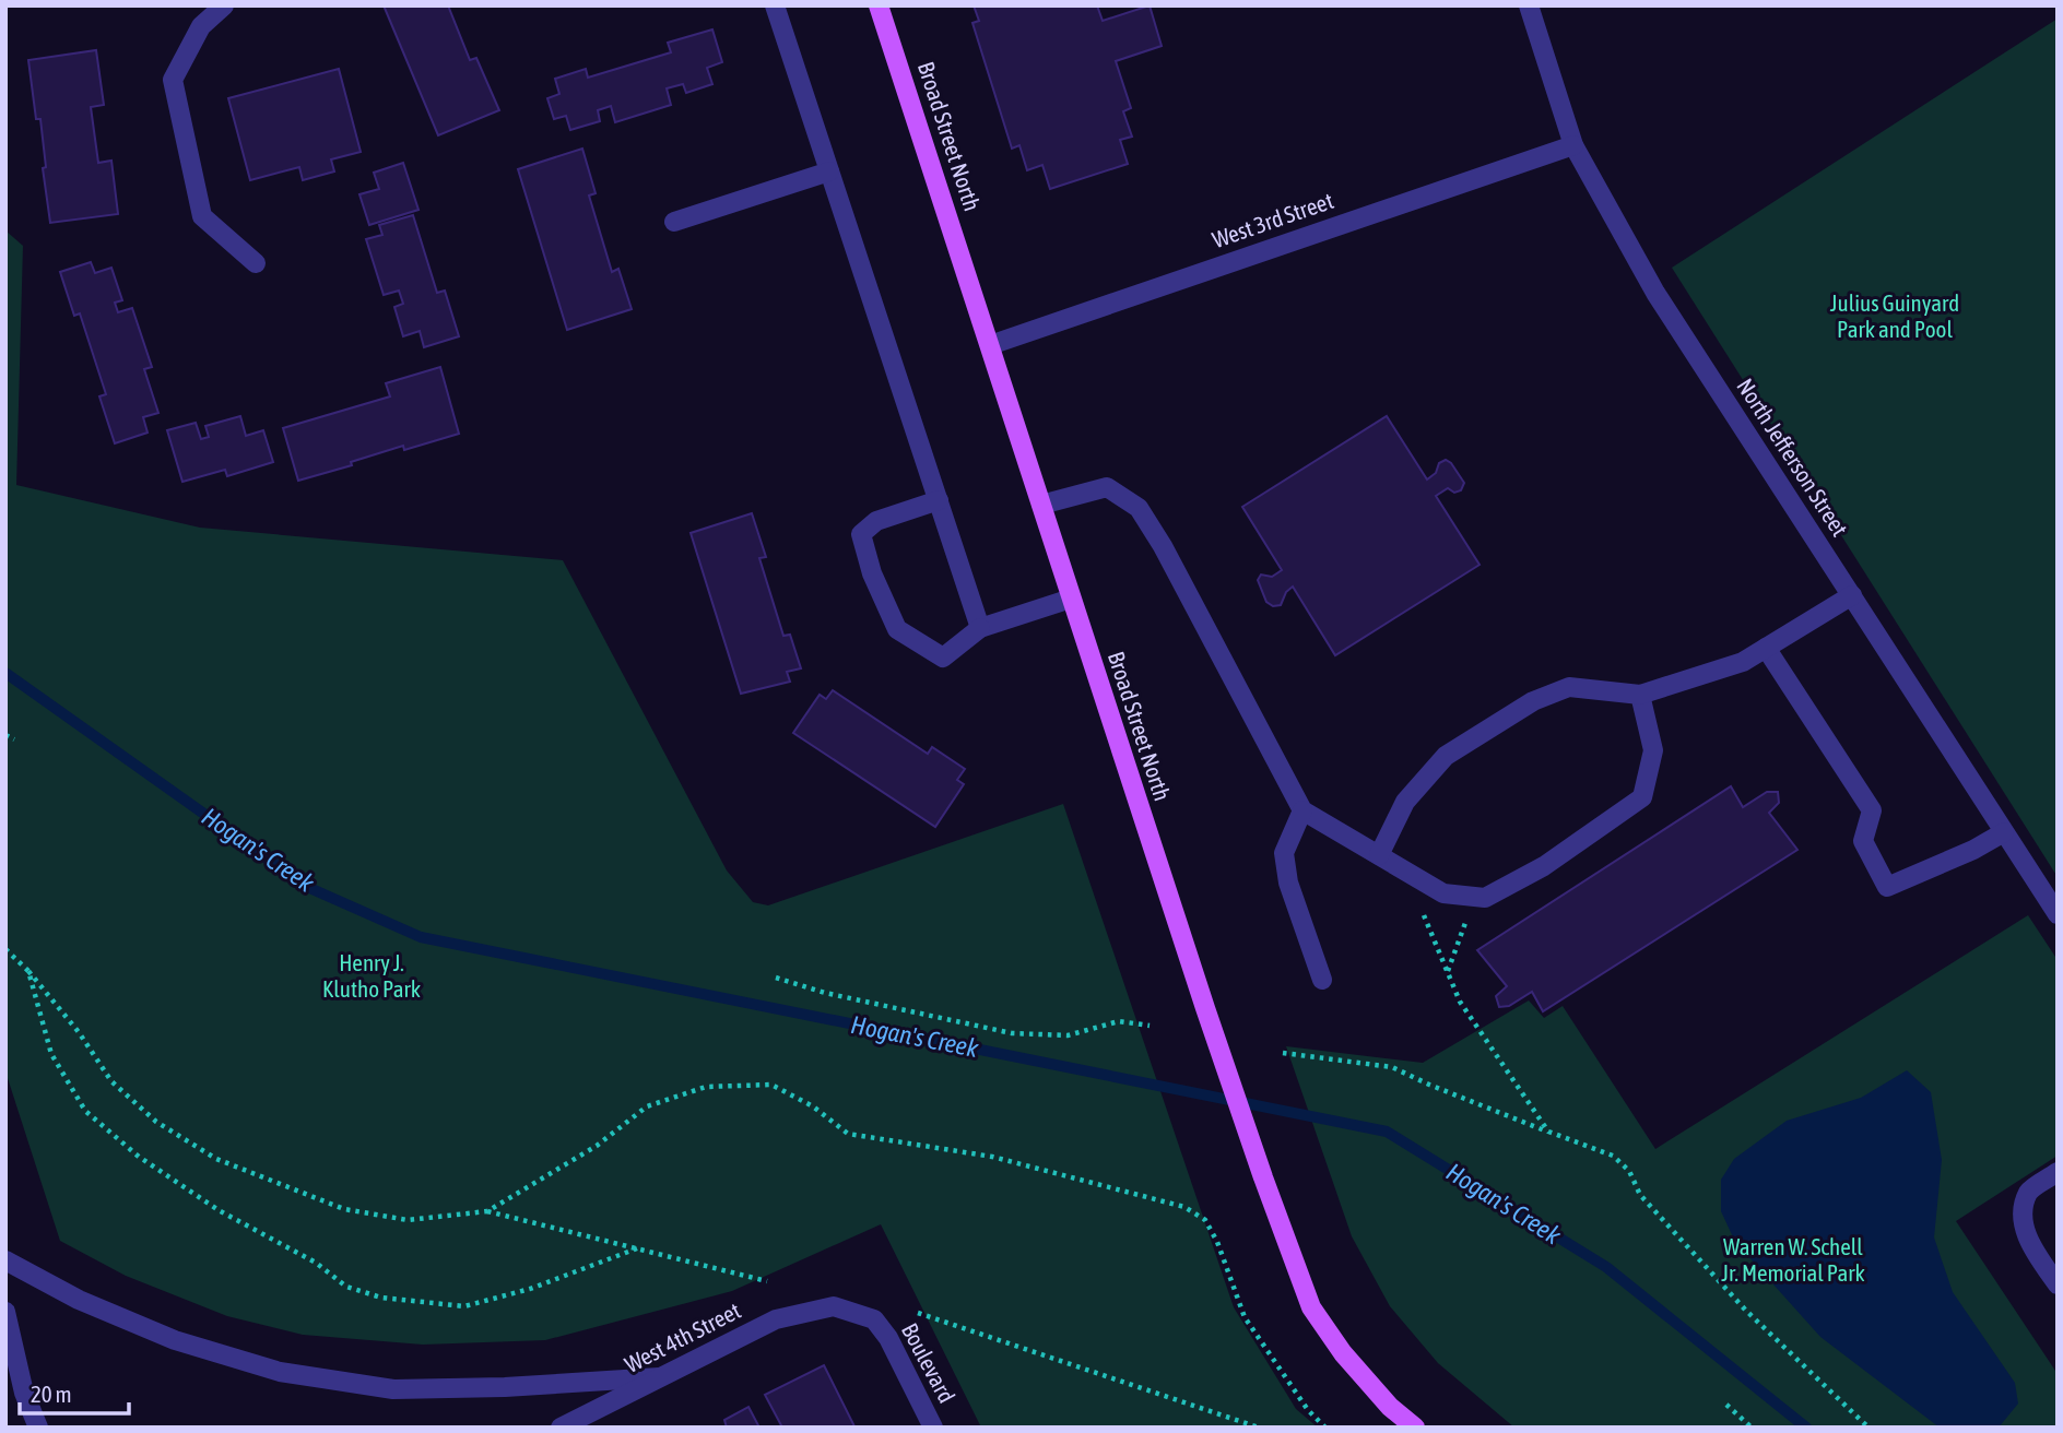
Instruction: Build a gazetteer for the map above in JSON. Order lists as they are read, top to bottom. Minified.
{"streets":{"main road":["Broad Street North"],"street":["West 3rd Street","North Jefferson Street","West 4th Street","Boulevard"]},"crossings":[["Broad Street North","West 3rd Street"],["West 3rd Street","North Jefferson Street"],["West 4th Street","Boulevard"]],"water":["Hogan's Creek"],"parks":["Julius Guinyard Park and Pool","Henry J. Klutho Park","Warren W. Schell Jr. Memorial Park"],"scale_bar":"20 m"}
